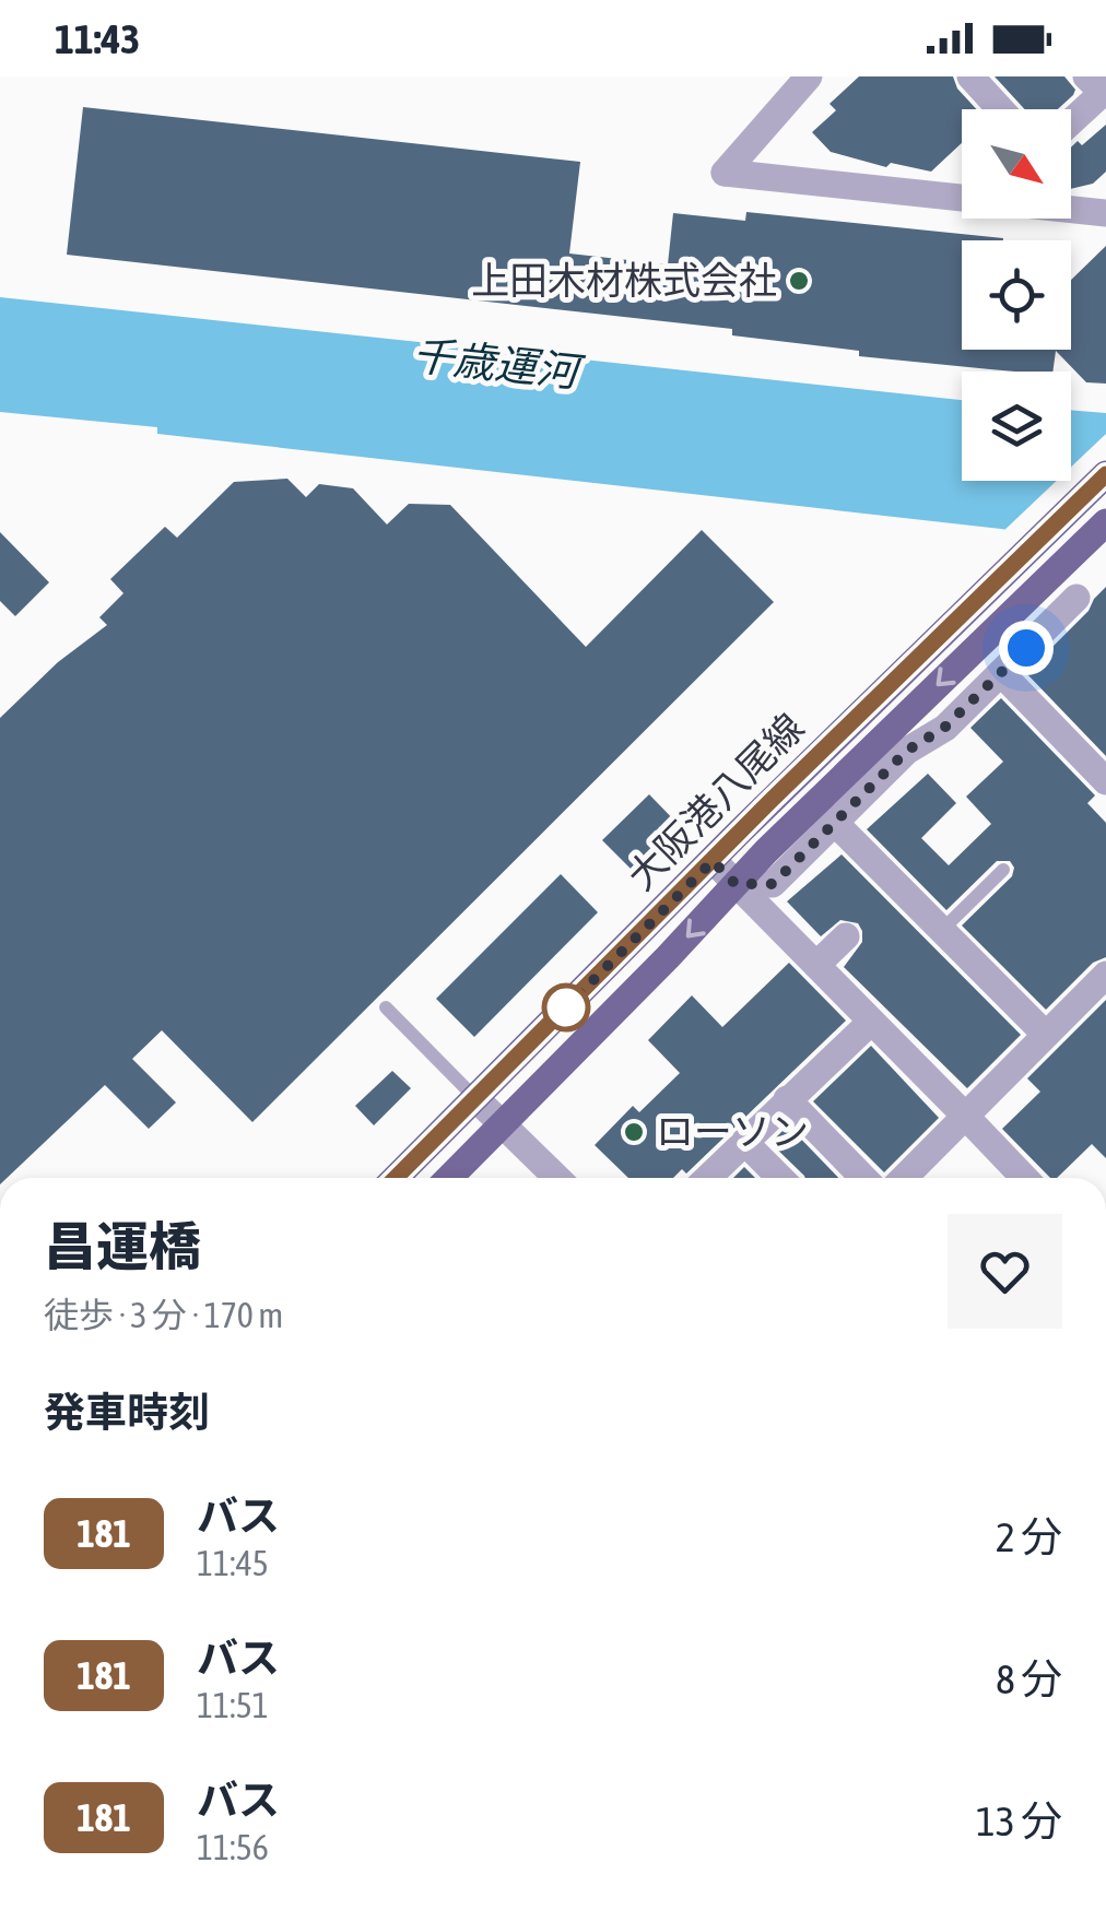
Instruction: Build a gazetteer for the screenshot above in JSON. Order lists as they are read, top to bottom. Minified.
{"streets":{"main road":["大阪港八尾線"]},"water":["千歳運河"],"places":["上田木材株式会社","ローソン"],"lines":["bus line 181"],"north":"bottom right","page":{"status":"11:43","heading":[["昌運橋","徒歩 · 3 分 · 170 m"],"発車時刻"],"list":[{"mark":"181","name":"バス","note":"11:45","value":"2 分"},{"mark":"181","name":"バス","note":"11:51","value":"8 分"},{"mark":"181","name":"バス","note":"11:56","value":"13 分"}]}}
